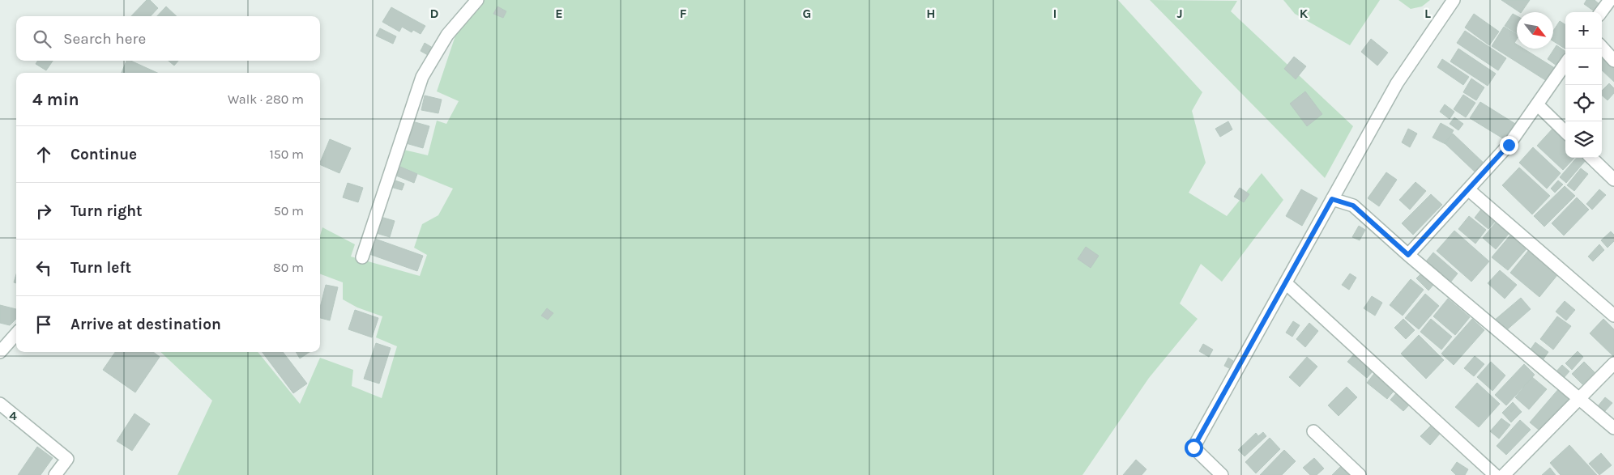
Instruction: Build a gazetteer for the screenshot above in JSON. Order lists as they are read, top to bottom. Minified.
{"north":"bottom right","page":{"map_buttons":["+","−"],"search":"Search here","heading":["4 min","Walk · 280 m"],"list":[["Continue","150 m"],["Turn right","50 m"],["Turn left","80 m"],"Arrive at destination"]},"grid":{"columns":["D","E","F","G","H","I","J","K","L"],"rows":["4"]}}
